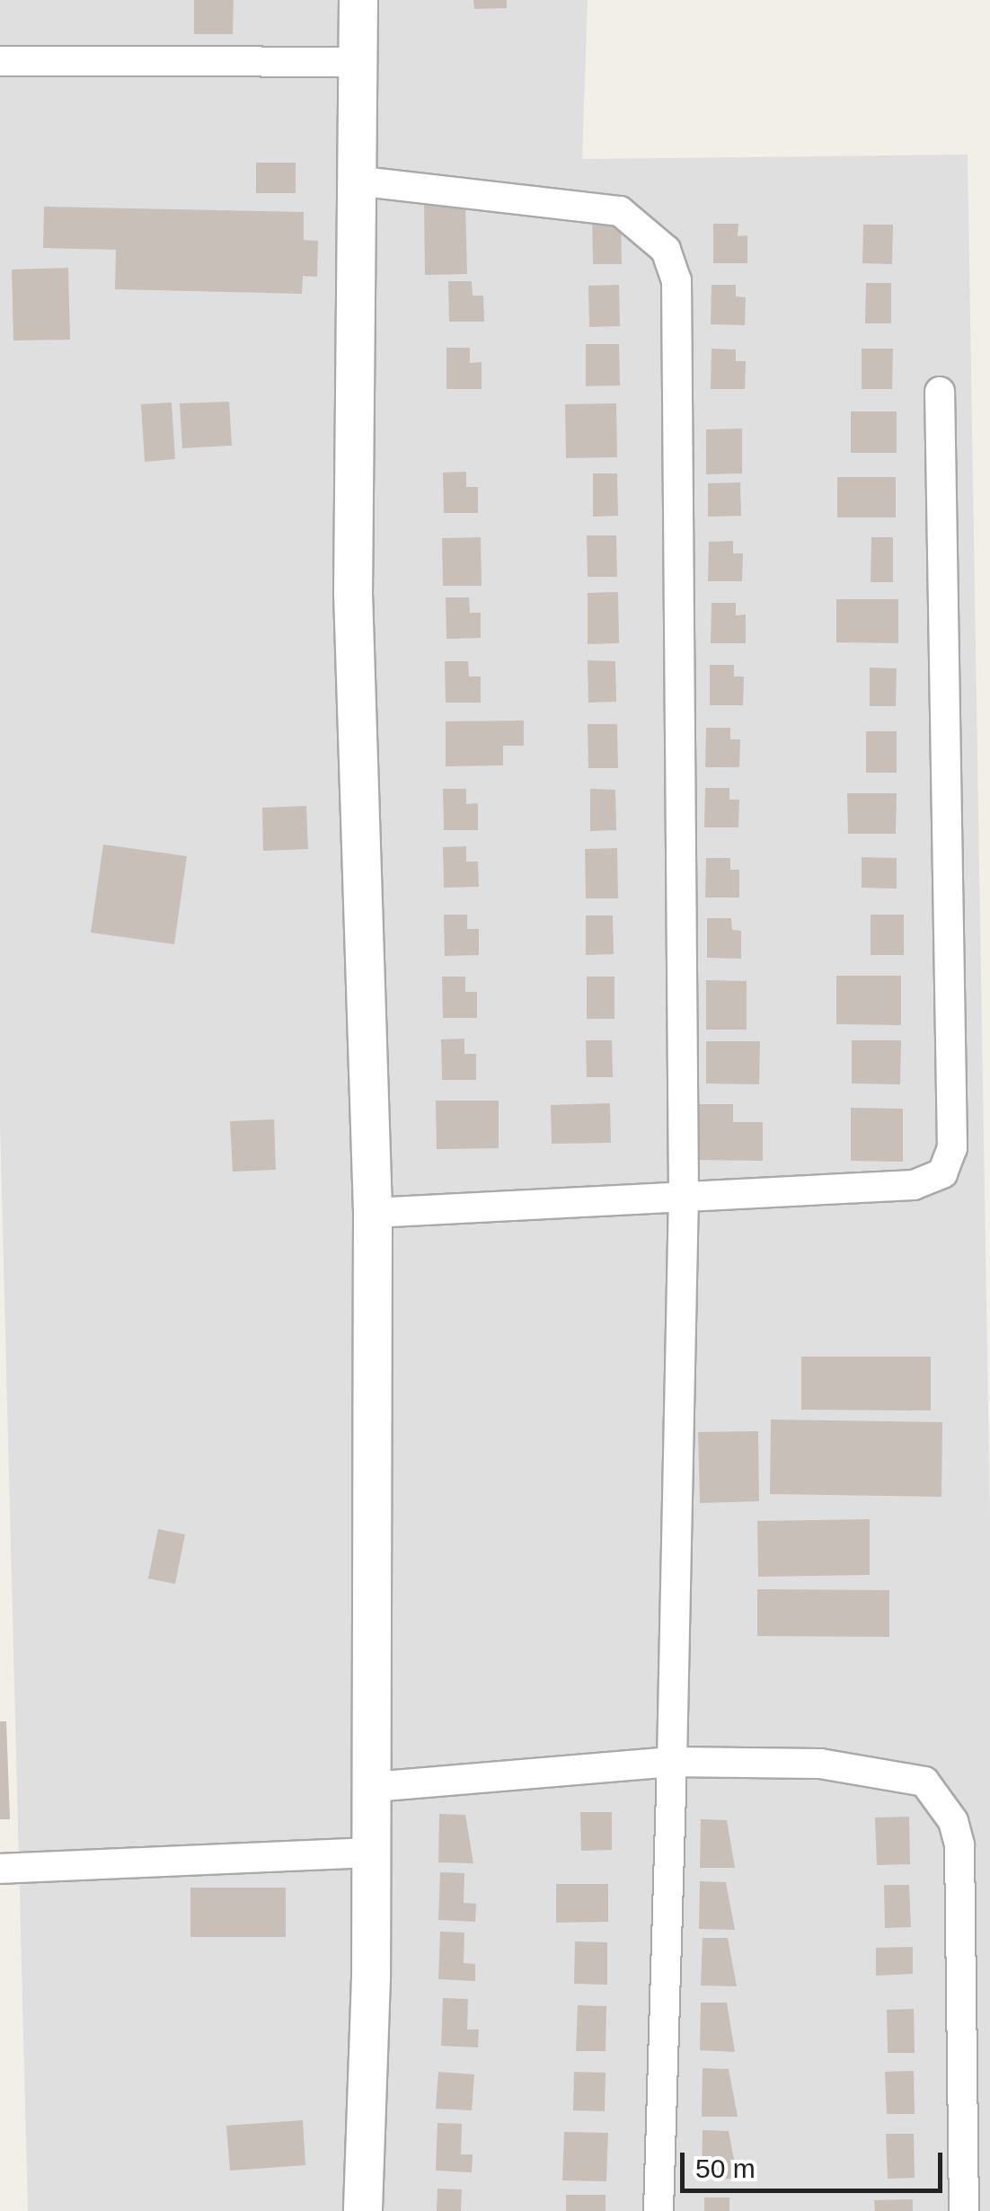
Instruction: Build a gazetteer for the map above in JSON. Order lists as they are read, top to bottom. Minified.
{"scale_bar":"50 m"}
